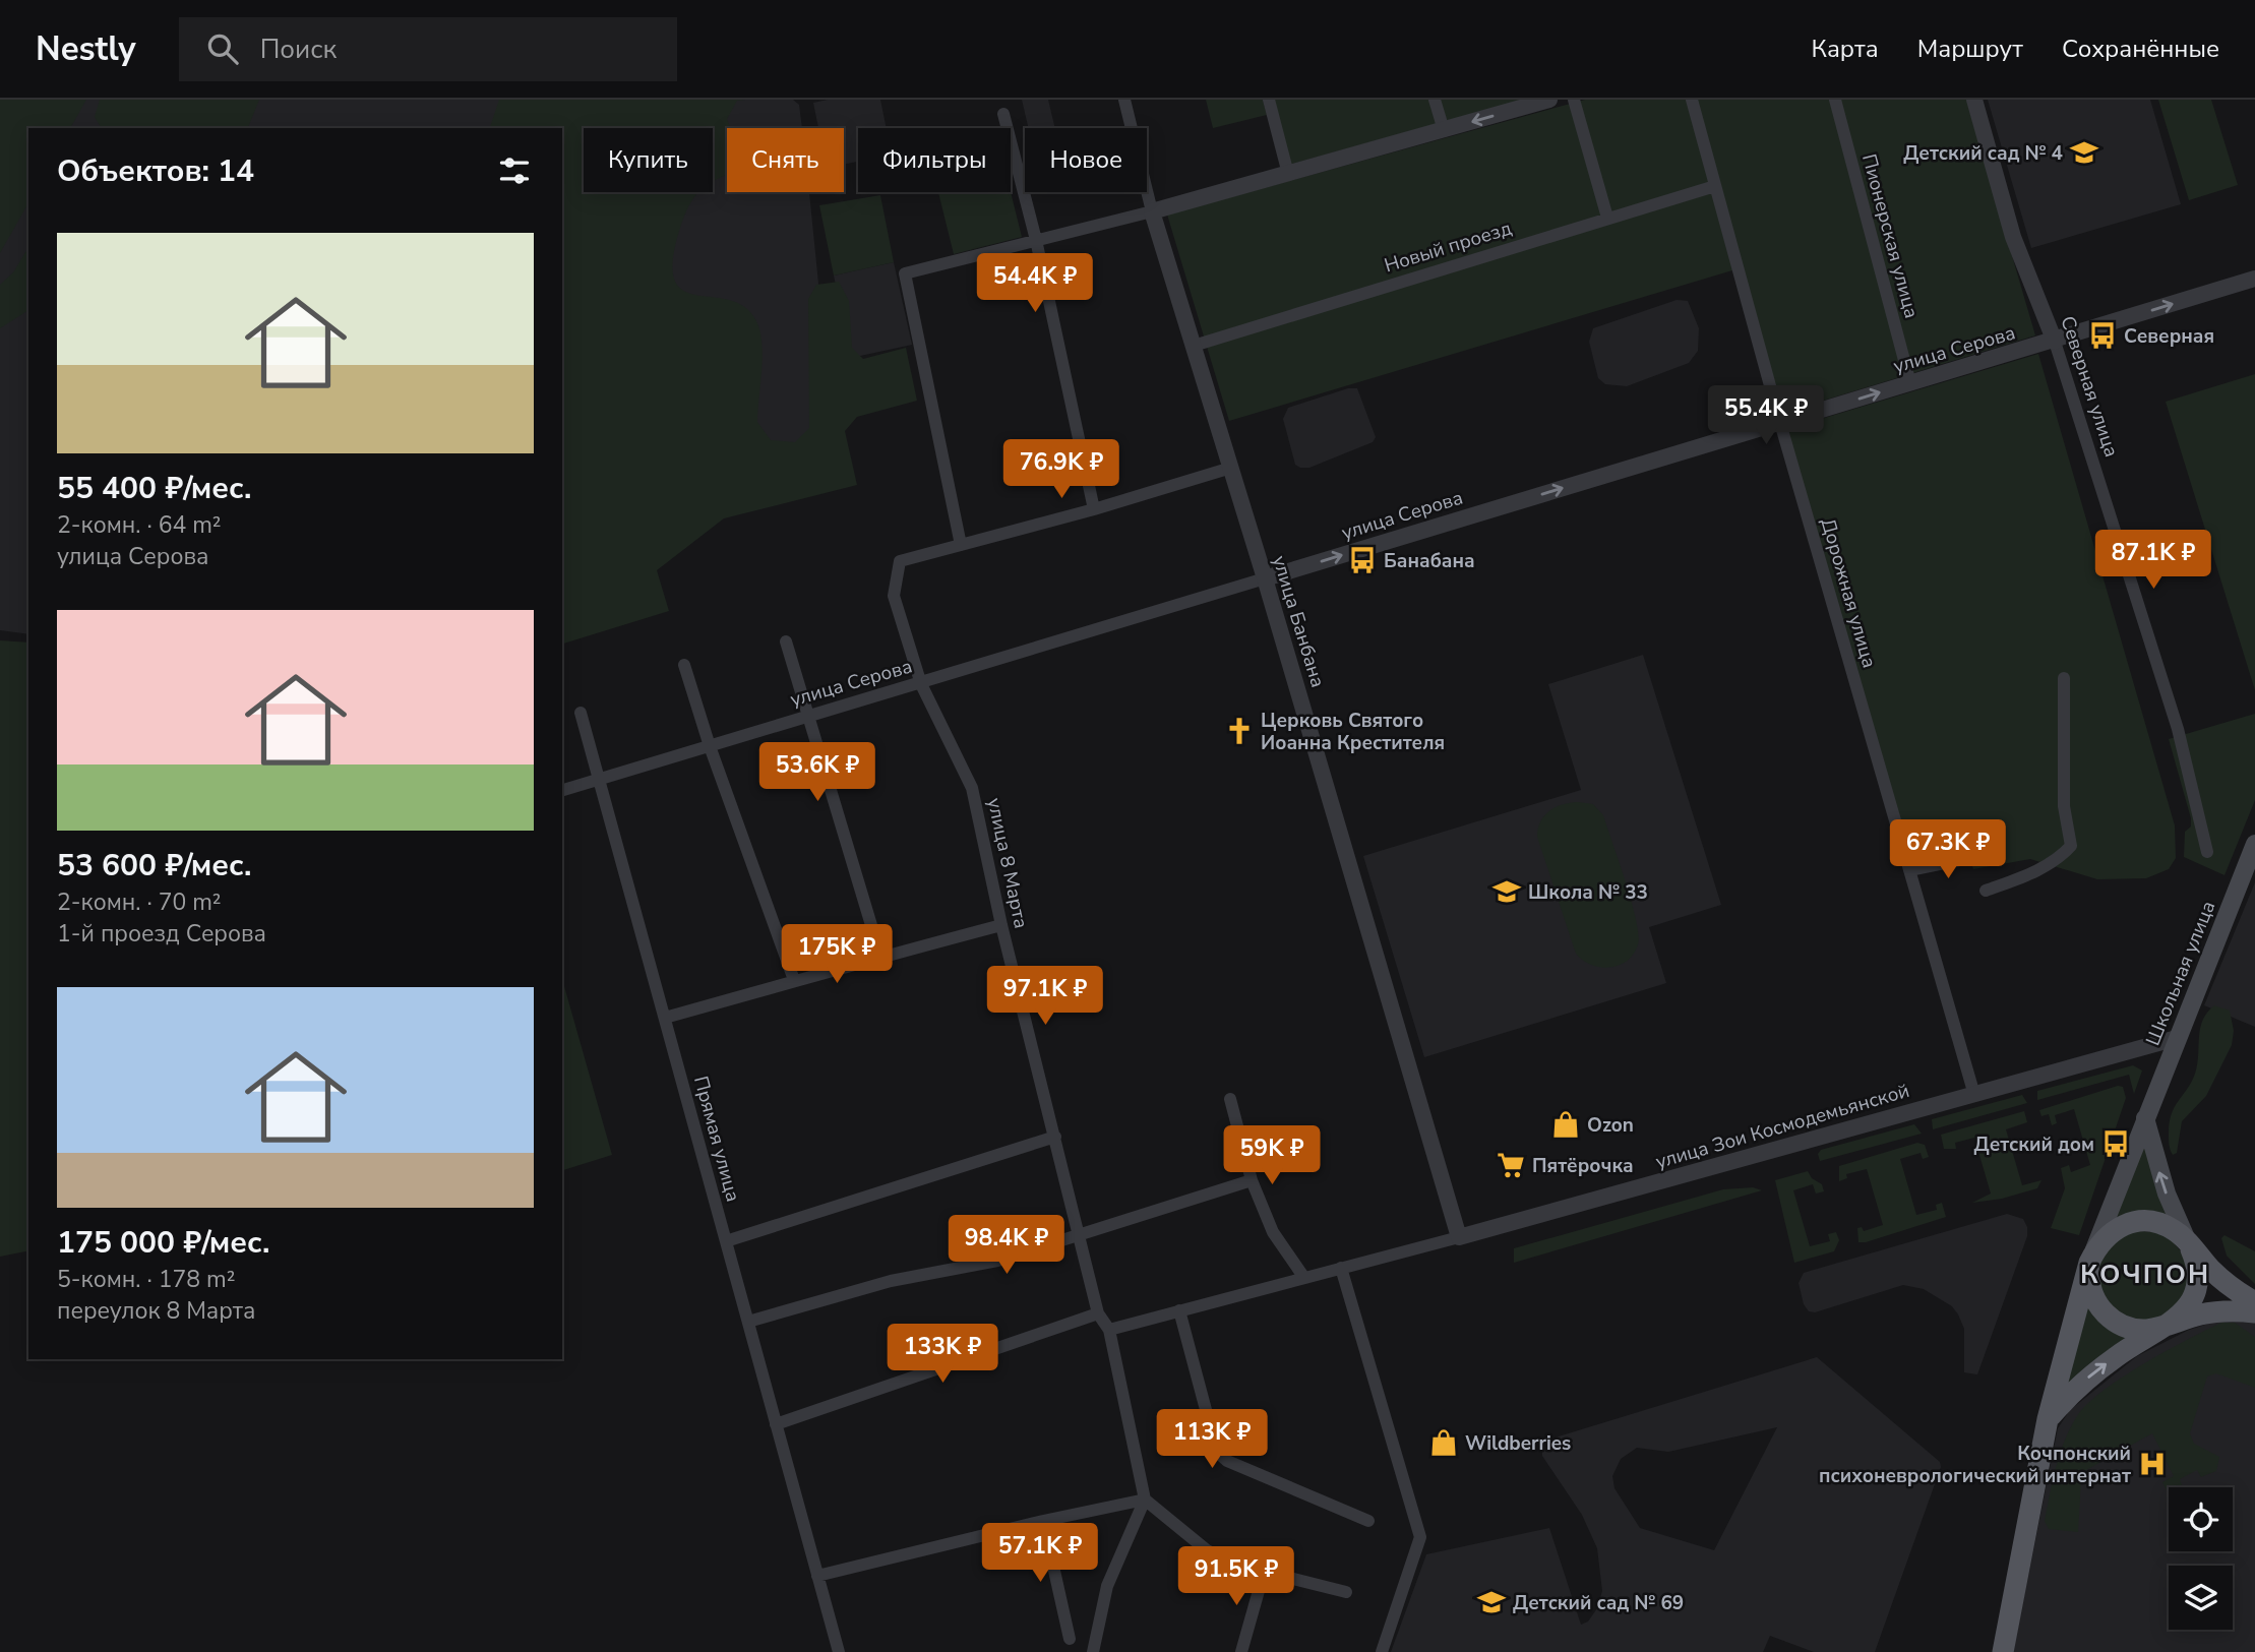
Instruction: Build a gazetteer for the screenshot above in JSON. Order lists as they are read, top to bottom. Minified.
{"streets":{"main road":["Школьная улица"],"street":["Пионерская улица","Новый проезд","улица Серова","Северная улица","Дорожная улица","улица Банбана","улица 8 Марта","улица Зои Космодемьянской","Прямая улица"]},"crossings":[["Пионерская улица","улица Серова"],["Новый проезд","Дорожная улица"],["Новый проезд","улица Банбана"],["улица Серова","Северная улица"],["улица Серова","Дорожная улица"],["улица Серова","улица Банбана"],["улица Серова","улица 8 Марта"],["улица Серова","Прямая улица"],["Дорожная улица","улица Зои Космодемьянской"],["улица Банбана","улица Зои Космодемьянской"],["улица 8 Марта","улица Зои Космодемьянской"],["Школьная улица","улица Зои Космодемьянской"]],"one_way":["улица Серова"],"districts":["КОЧПОН"],"places":{"school or university":["Детский сад № 4","Школа № 33","Детский сад № 69"],"bus stop":["Северная","Банабана","Детский дом"],"church":["Церковь Святого Иоанна Крестителя"],"shop":["Ozon","Wildberries"],"supermarket":["Пятёрочка"],"hospital":["Кочпонский психоневрологический интернат"]},"page":{"header":"Nestly","search":"Поиск","nav":["Карта","Маршрут","Сохранённые"],"chip":["Купить","Снять","Фильтры","Новое"],"heading":"Объектов: 14","list":[{"name":"55 400 ₽/мес.","note":"2-комн. · 64 m² · улица Серова"},{"name":"53 600 ₽/мес.","note":"2-комн. · 70 m² · 1-й проезд Серова"},{"name":"175 000 ₽/мес.","note":"5-комн. · 178 m² · переулок 8 Марта"}],"price":["54.4K ₽","55.4K ₽","76.9K ₽","87.1K ₽","53.6K ₽","67.3K ₽","175K ₽","97.1K ₽","59K ₽","98.4K ₽","133K ₽","113K ₽","57.1K ₽","91.5K ₽"]}}
